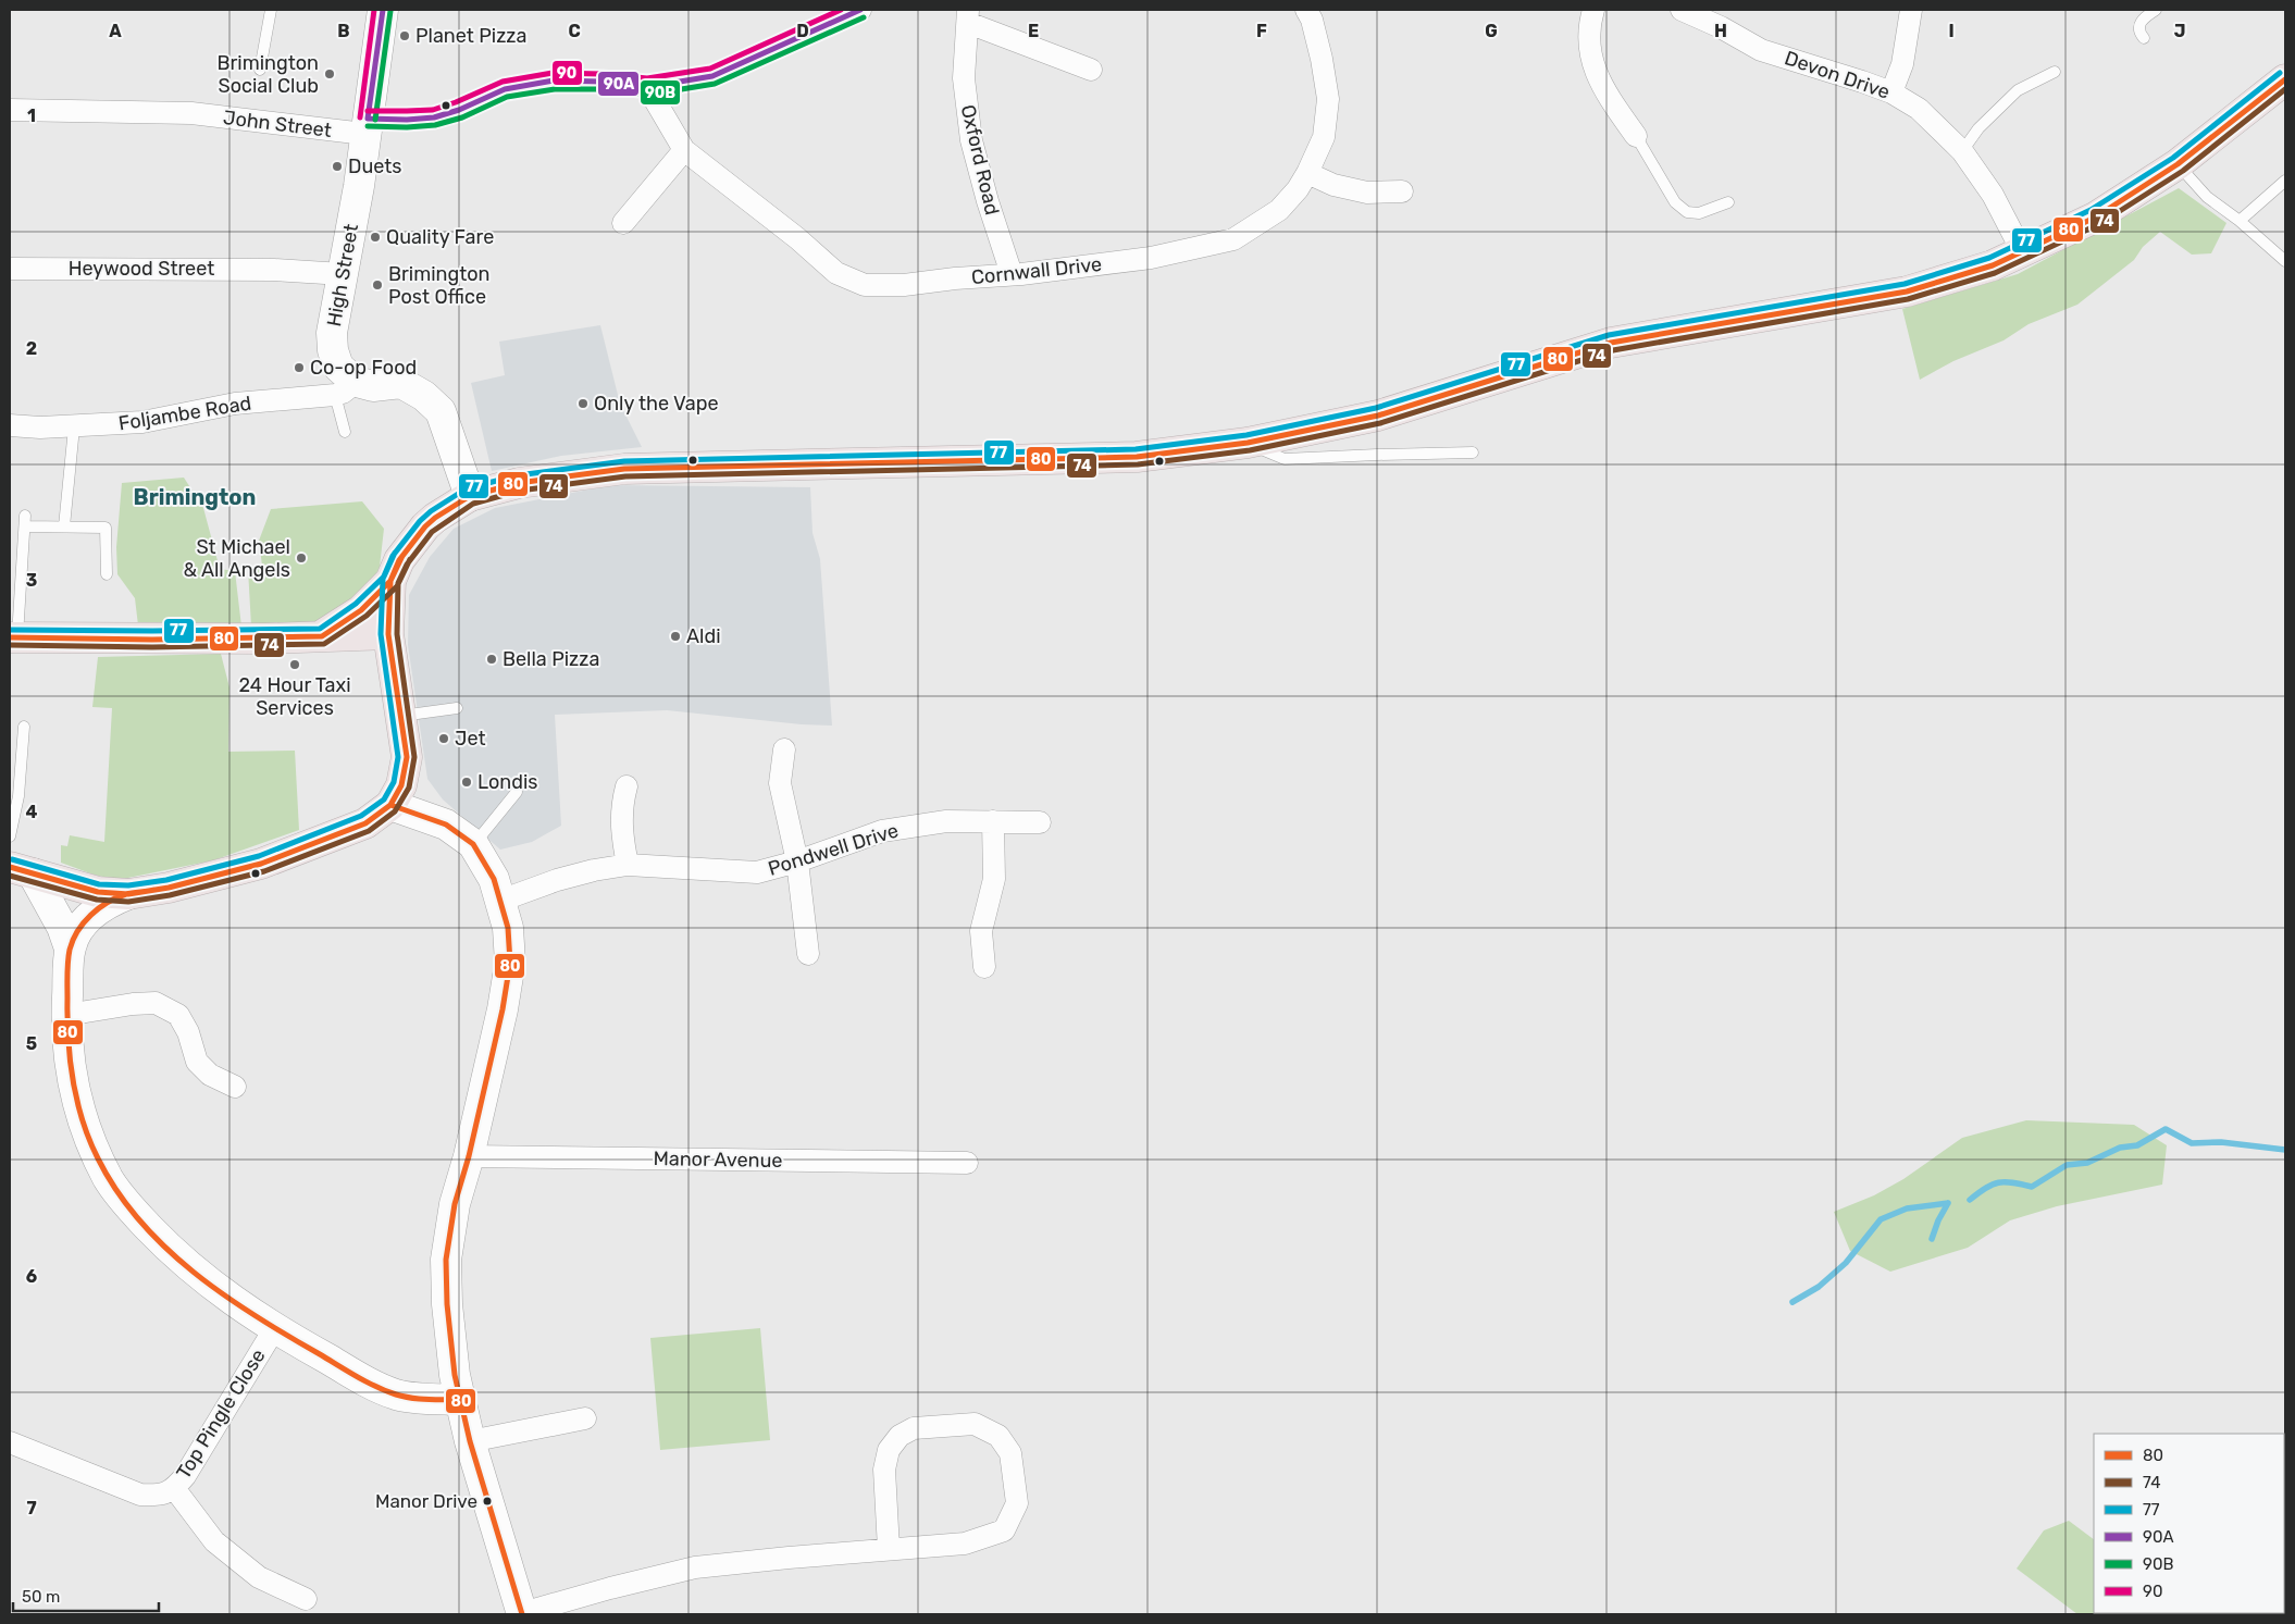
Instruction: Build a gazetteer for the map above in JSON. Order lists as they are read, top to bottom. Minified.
{"streets":{"street":["Devon Drive","John Street","Oxford Road","Heywood Street","Cornwall Drive","High Street","Foljambe Road","Pondwell Drive","Manor Avenue","Top Pingle Close"]},"crossings":[["John Street","High Street"],["Oxford Road","Cornwall Drive"],["Heywood Street","High Street"],["High Street","Foljambe Road"]],"districts":["Brimington"],"places":["Planet Pizza","Brimington Social Club","Duets","Quality Fare","Brimington Post Office","Co-op Food","Only the Vape","St Michael & All Angels","Aldi","Bella Pizza","24 Hour Taxi Services","Jet","Londis","Manor Drive"],"lines":["transit line 90A","transit line 90","transit line 90B","transit line 77","transit line 80","transit line 74"],"legend":["80","74","77","90A","90B","90"],"scale_bar":"50 m","grid":{"columns":["A","B","C","D","E","F","G","H","I","J"],"rows":["1","2","3","4","5","6","7"]}}
